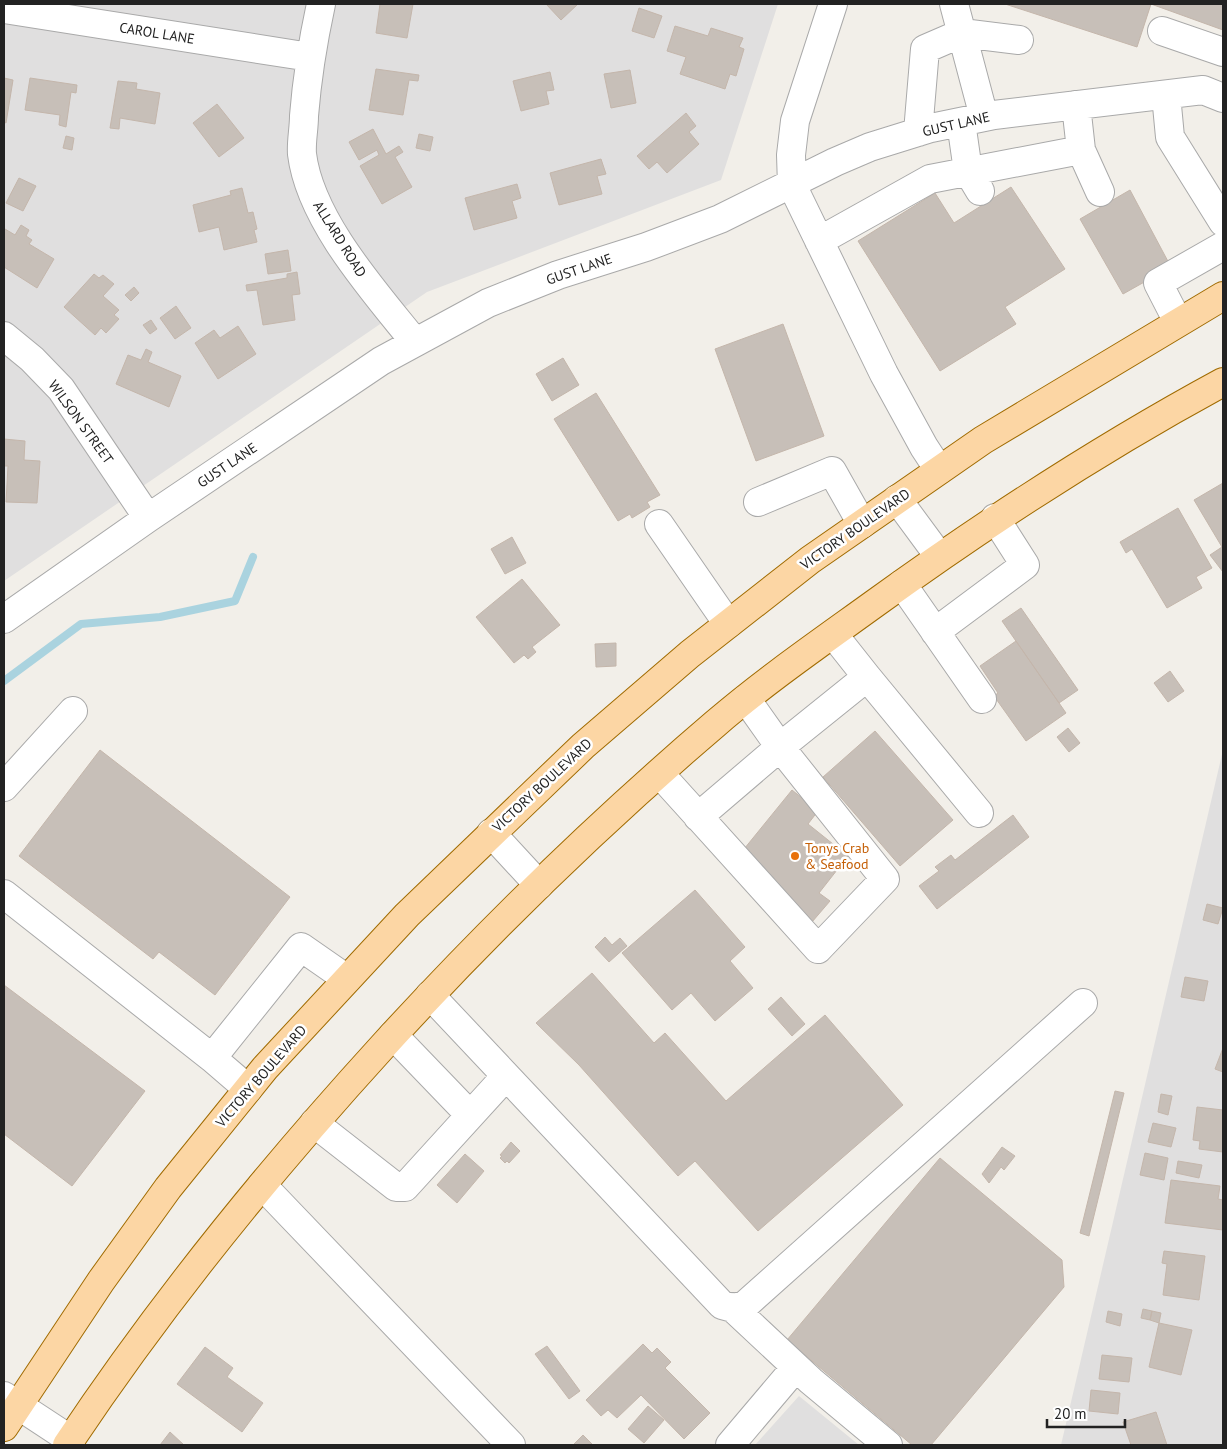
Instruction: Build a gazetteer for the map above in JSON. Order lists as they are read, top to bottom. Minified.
{"streets":{"main road":["VICTORY BOULEVARD"],"street":["CAROL LANE","GUST LANE","ALLARD ROAD","WILSON STREET"]},"crossings":[["CAROL LANE","ALLARD ROAD"],["GUST LANE","ALLARD ROAD"],["GUST LANE","WILSON STREET"]],"places":["Tonys Crab & Seafood"],"scale_bar":"20 m"}
